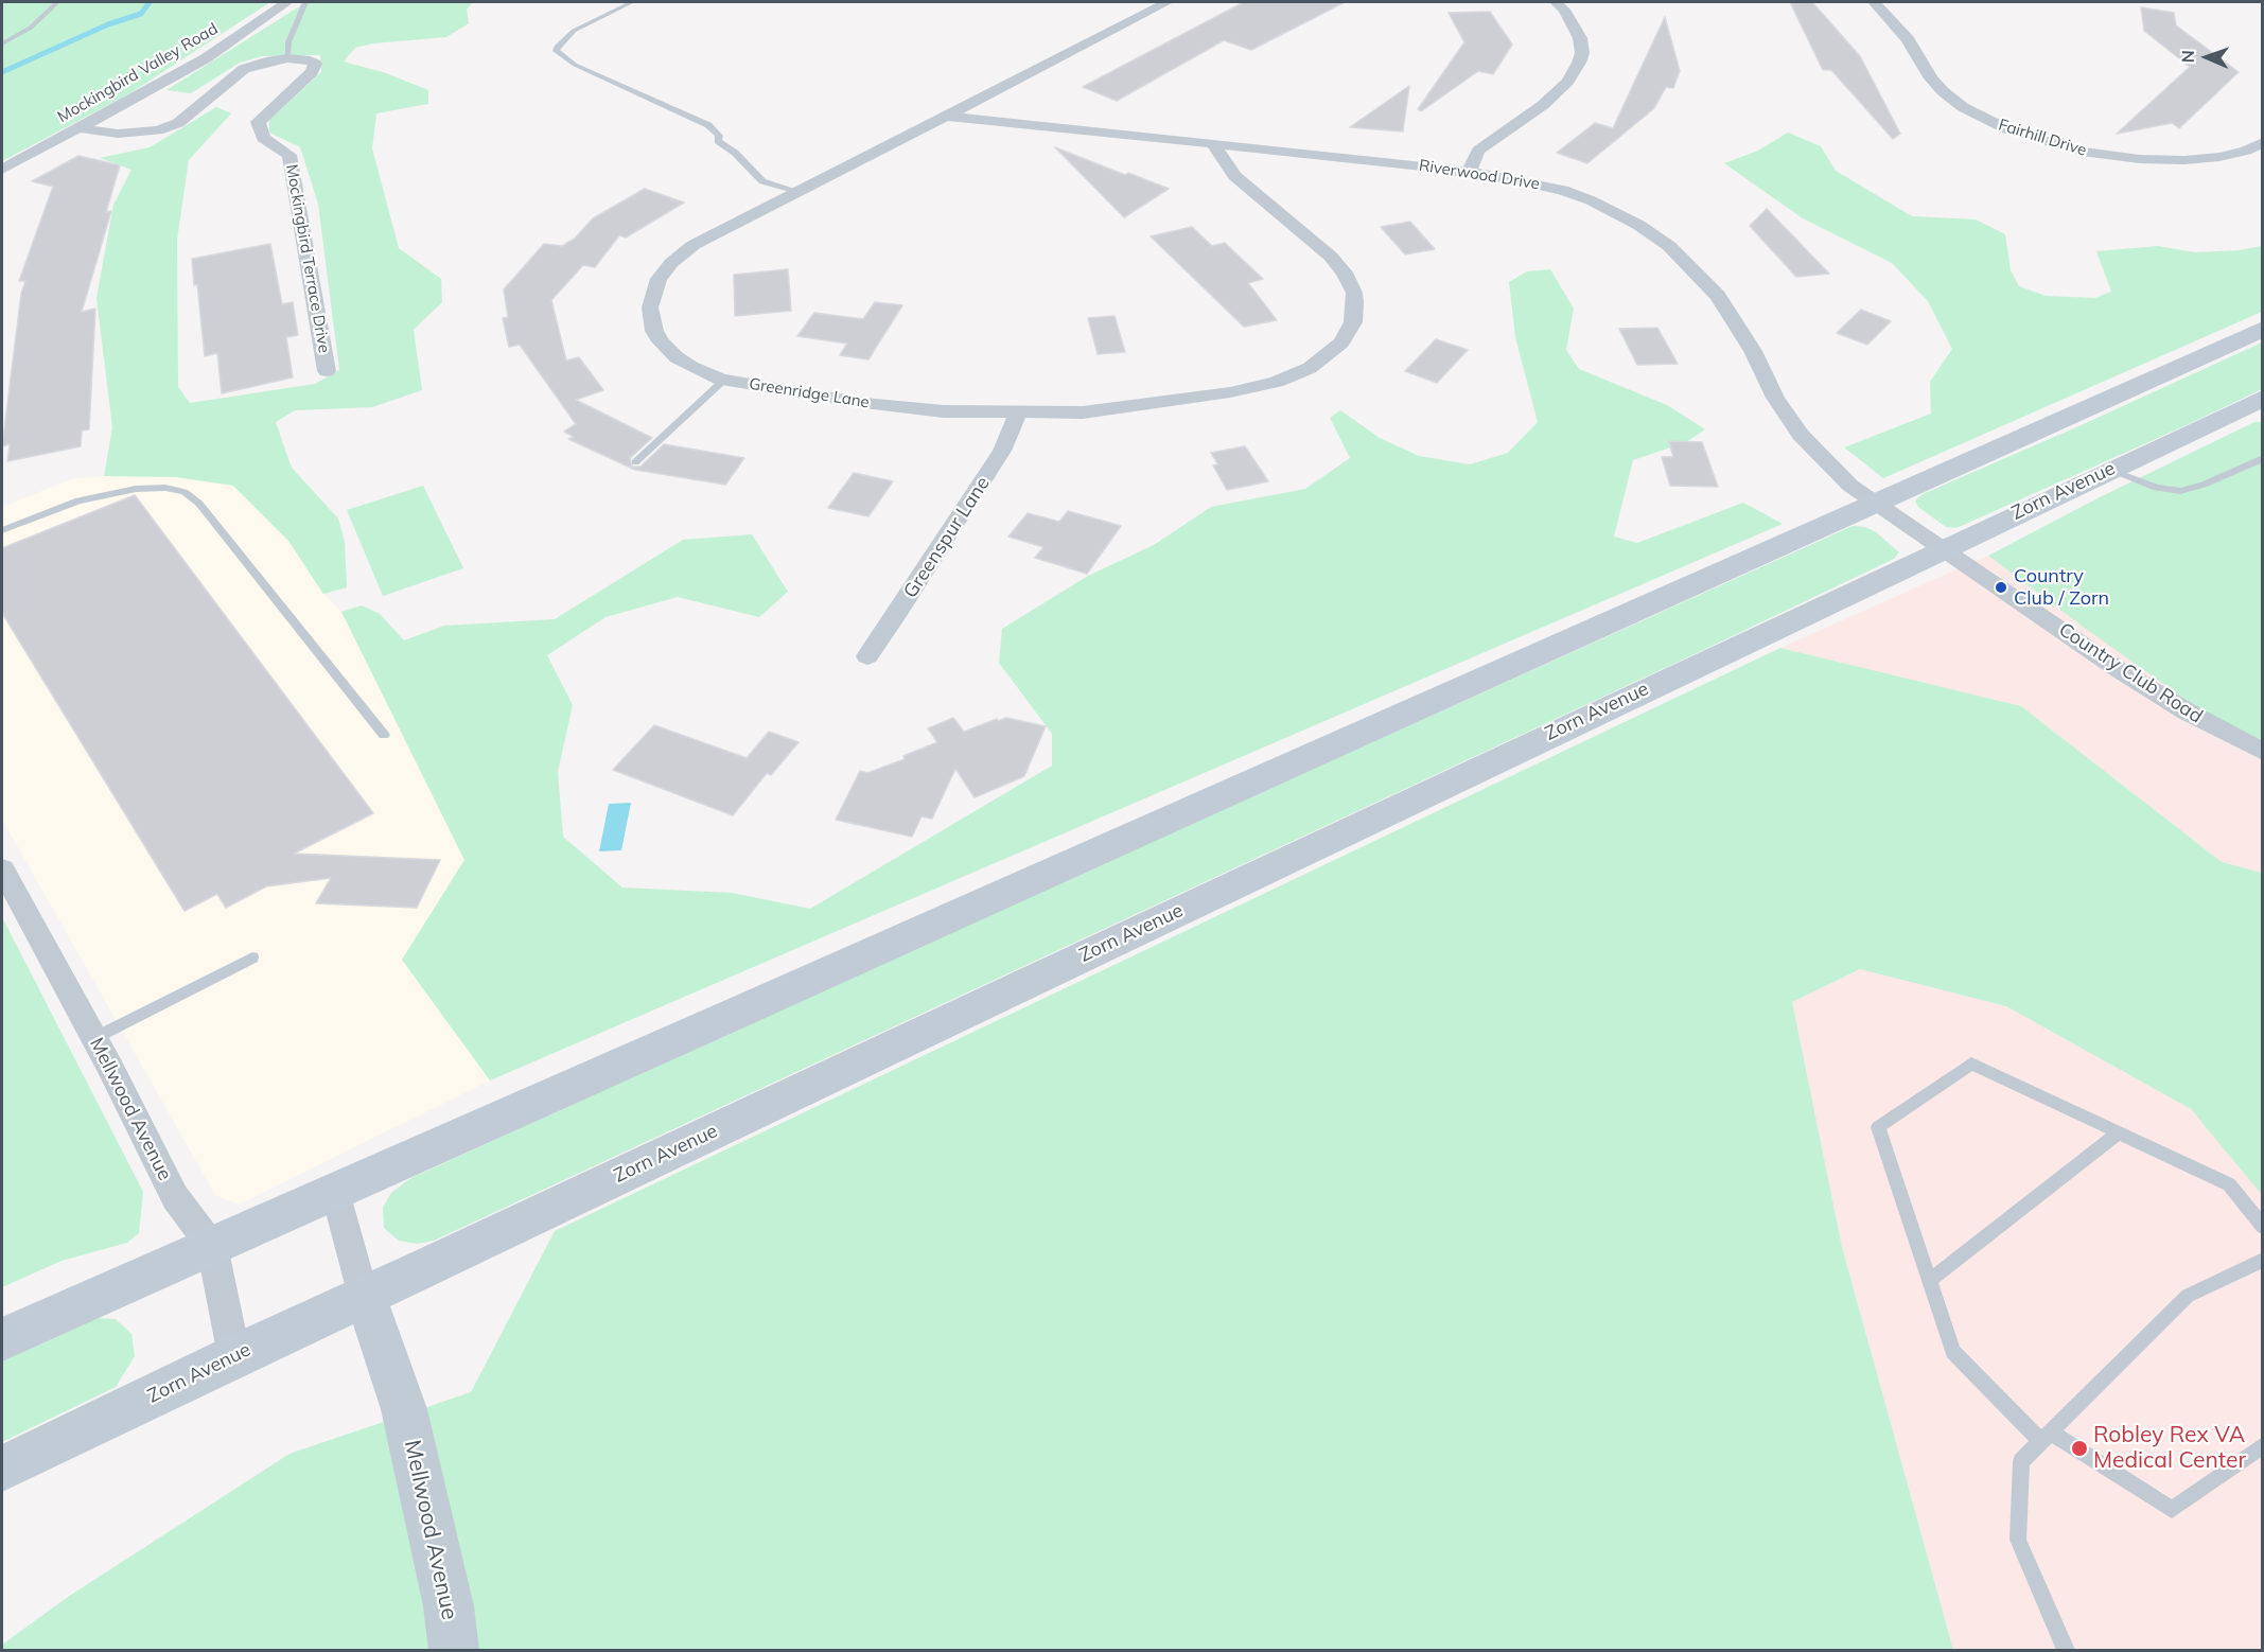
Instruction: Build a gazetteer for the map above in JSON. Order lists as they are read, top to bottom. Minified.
{"streets":{"main road":["Zorn Avenue","Mellwood Avenue"],"street":["Mockingbird Valley Road","Fairhill Drive","Riverwood Drive","Mockingbird Terrace Drive","Greenridge Lane","Greenspur Lane","Country Club Road"]},"crossings":[["Mockingbird Valley Road","Mockingbird Terrace Drive"],["Riverwood Drive","Greenridge Lane"],["Riverwood Drive","Country Club Road"],["Greenridge Lane","Greenspur Lane"],["Zorn Avenue","Country Club Road"],["Zorn Avenue","Mellwood Avenue"]],"places":["Country Club / Zorn","Robley Rex VA Medical Center"],"north":"left"}
